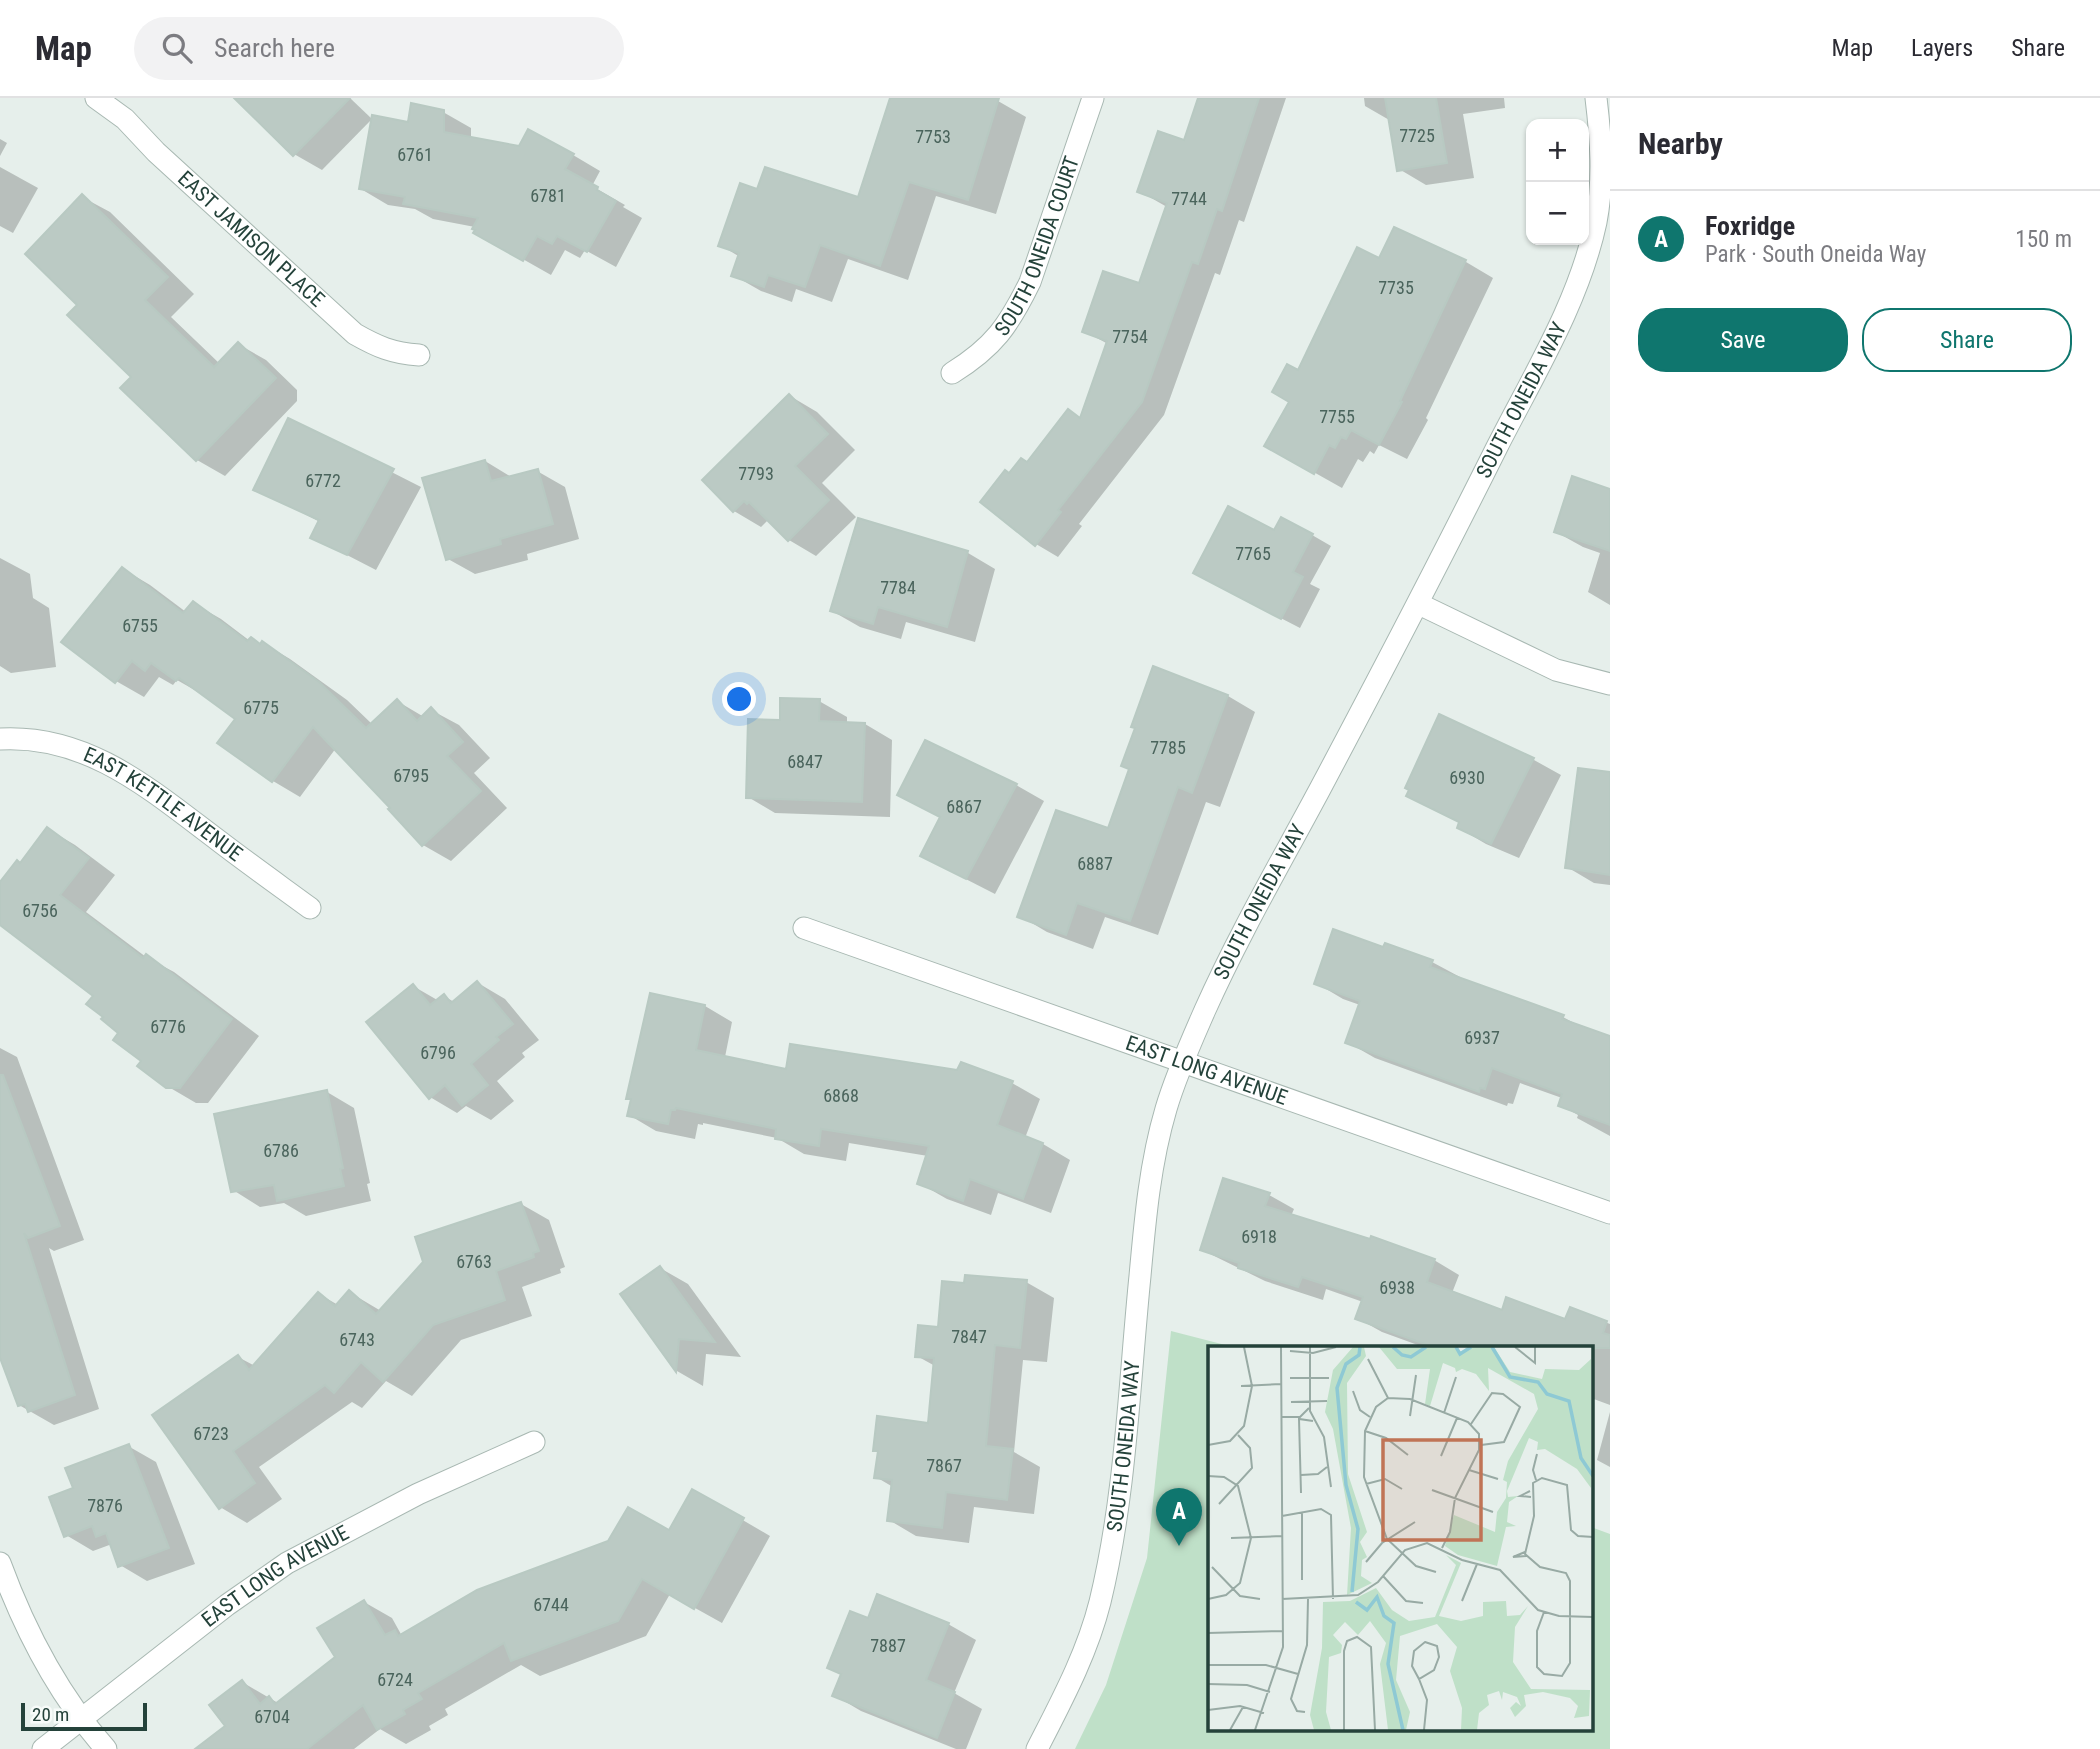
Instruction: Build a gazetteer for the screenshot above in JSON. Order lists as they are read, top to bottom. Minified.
{"streets":{"street":["EAST JAMISON PLACE","SOUTH ONEIDA COURT","SOUTH ONEIDA WAY","EAST KETTLE AVENUE","EAST LONG AVENUE"]},"crossings":[["SOUTH ONEIDA WAY","EAST LONG AVENUE"]],"house_numbers":["7725","7753","6761","6781","7744","7735","7754","7755","7793","6772","7765","7784","6755","6775","7785","6847","6795","6930","6867","6887","6756","6776","6937","6796","6868","6786","6918","6763","6938","7847","6743","6723","7867","7876","6744","7887","6724","6704"],"scale_bar":"20 m","page":{"header":"Map","search":"Search here","nav":["Map","Layers","Share"],"heading":"Nearby","map_buttons":["+","−"],"list":[{"mark":"A","name":"Foxridge","note":"Park · South Oneida Way","value":"150 m"}],"buttons":["Save","Share"],"pins":"A","scale":"20 m"}}
